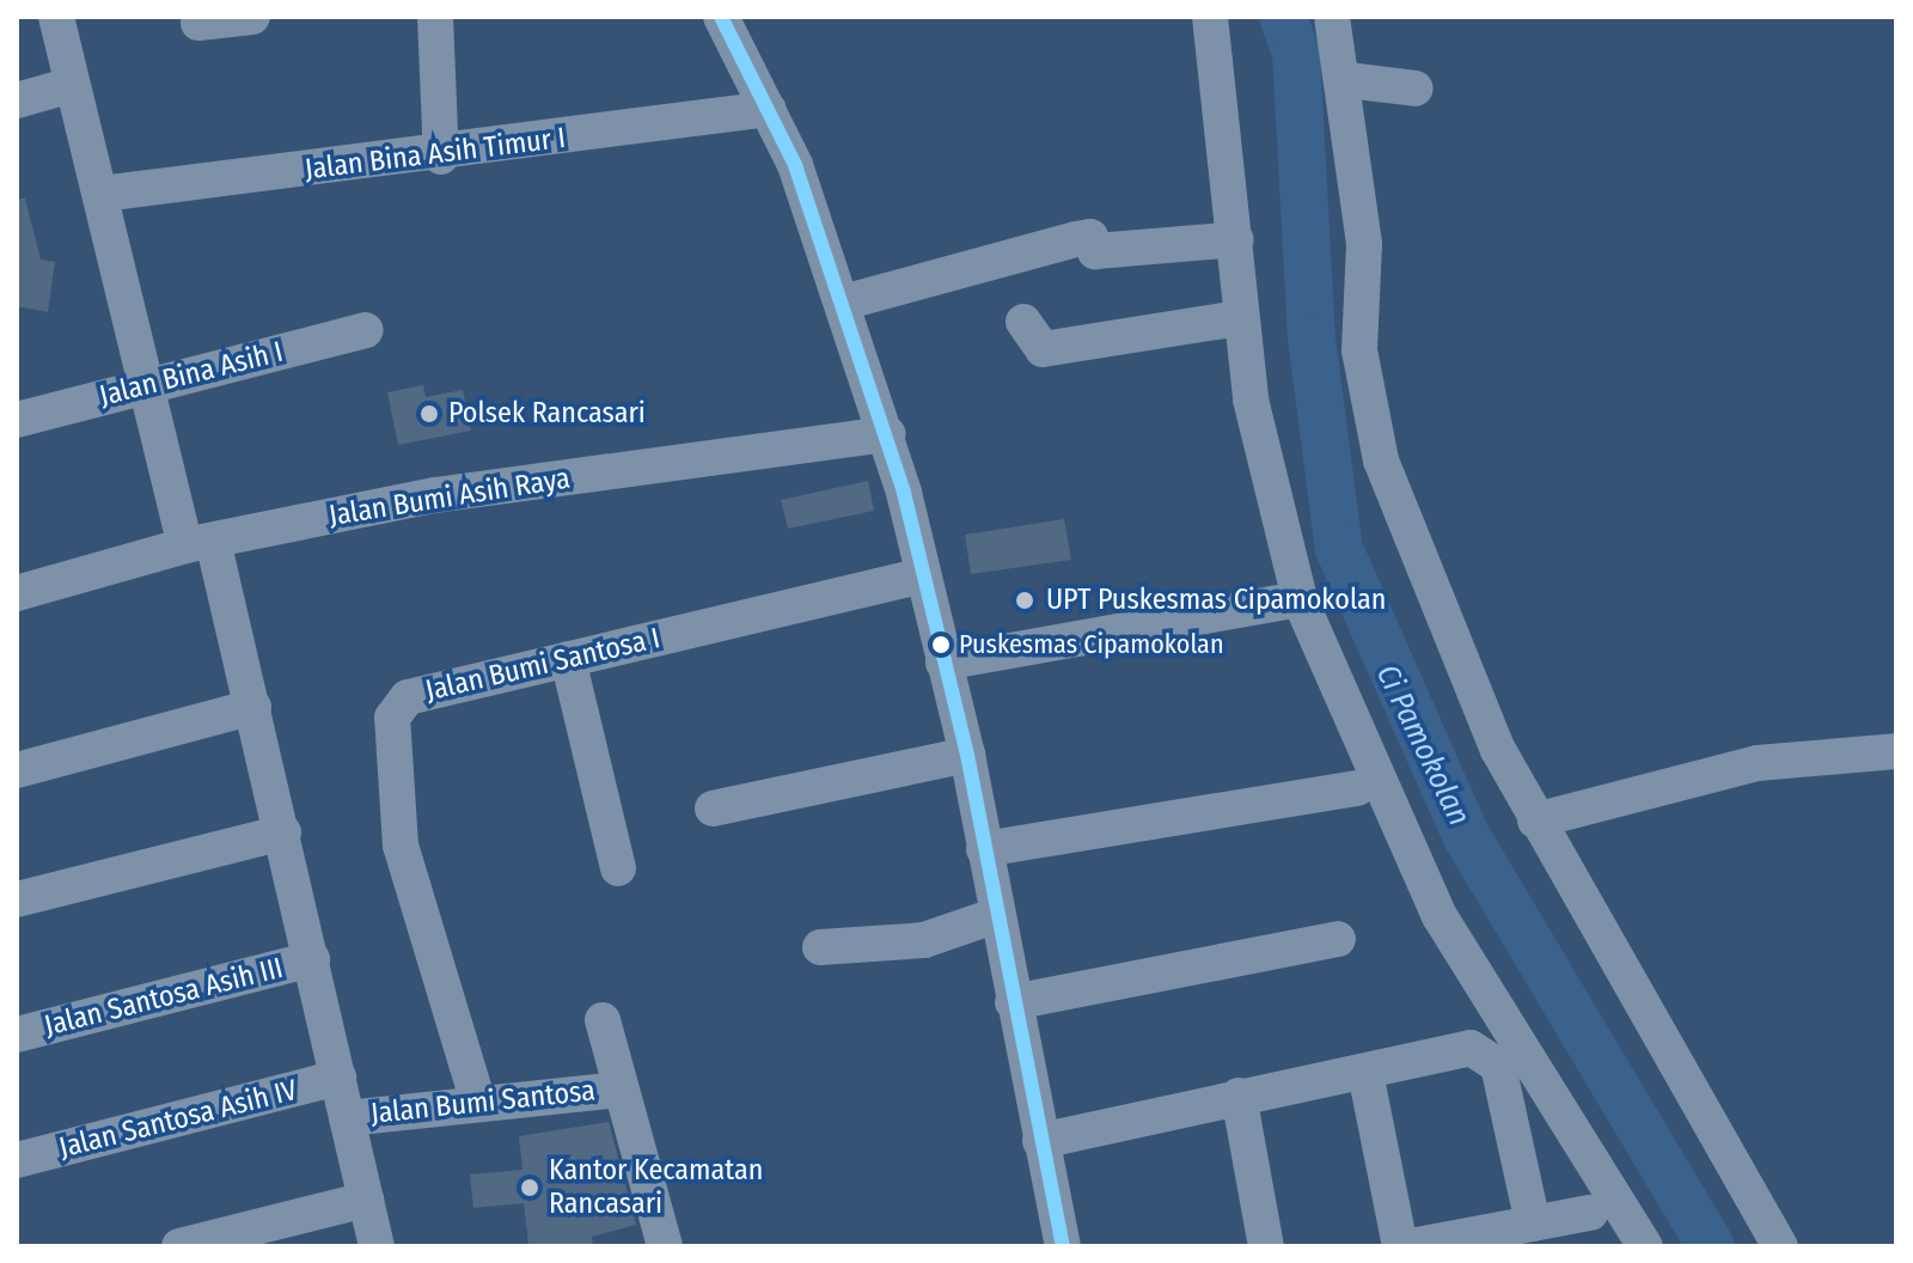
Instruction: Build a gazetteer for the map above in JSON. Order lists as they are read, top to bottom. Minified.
{"streets":{"street":["Jalan Bina Asih Timur I","Jalan Bina Asih I","Jalan Bumi Asih Raya","Jalan Bumi Santosa I","Jalan Santosa Asih III","Jalan Bumi Santosa","Jalan Santosa Asih IV"]},"crossings":[["Jalan Bumi Santosa I","Jalan Bumi Santosa"]],"water":["Ci Pamokolan"],"places":["Polsek Rancasari","UPT Puskesmas Cipamokolan","Puskesmas Cipamokolan","Kantor Kecamatan Rancasari"]}
